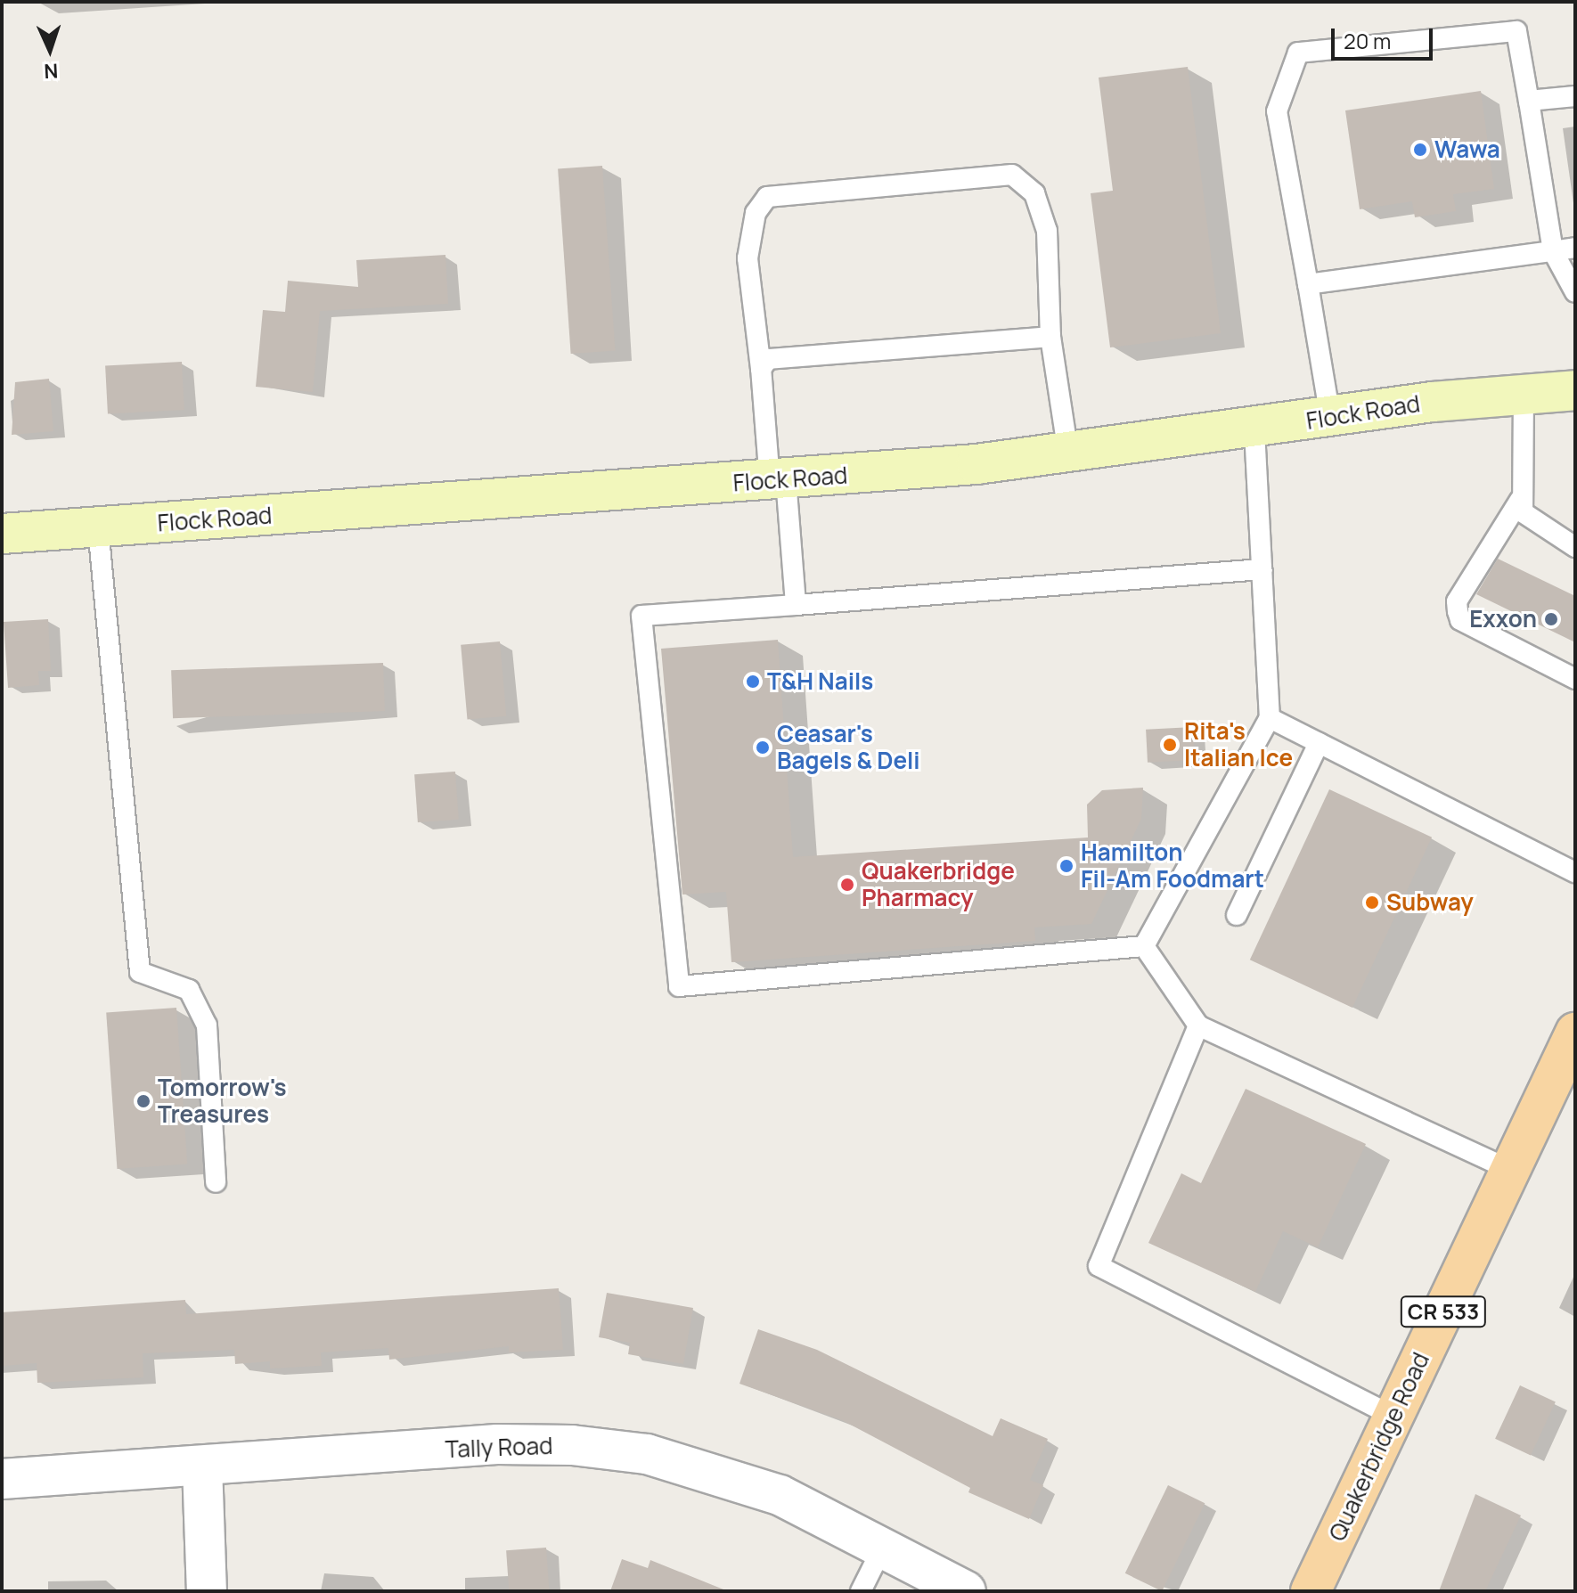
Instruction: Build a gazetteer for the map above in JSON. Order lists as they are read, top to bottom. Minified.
{"streets":{"main road":["Flock Road","CR 533","Quakerbridge Road"],"street":["Tally Road"]},"places":["Wawa","Exxon","T&H Nails","Rita's Italian Ice","Ceasar's Bagels & Deli","Hamilton Fil-Am Foodmart","Quakerbridge Pharmacy","Subway","Tomorrow's Treasures"],"scale_bar":"20 m","north":"bottom"}
